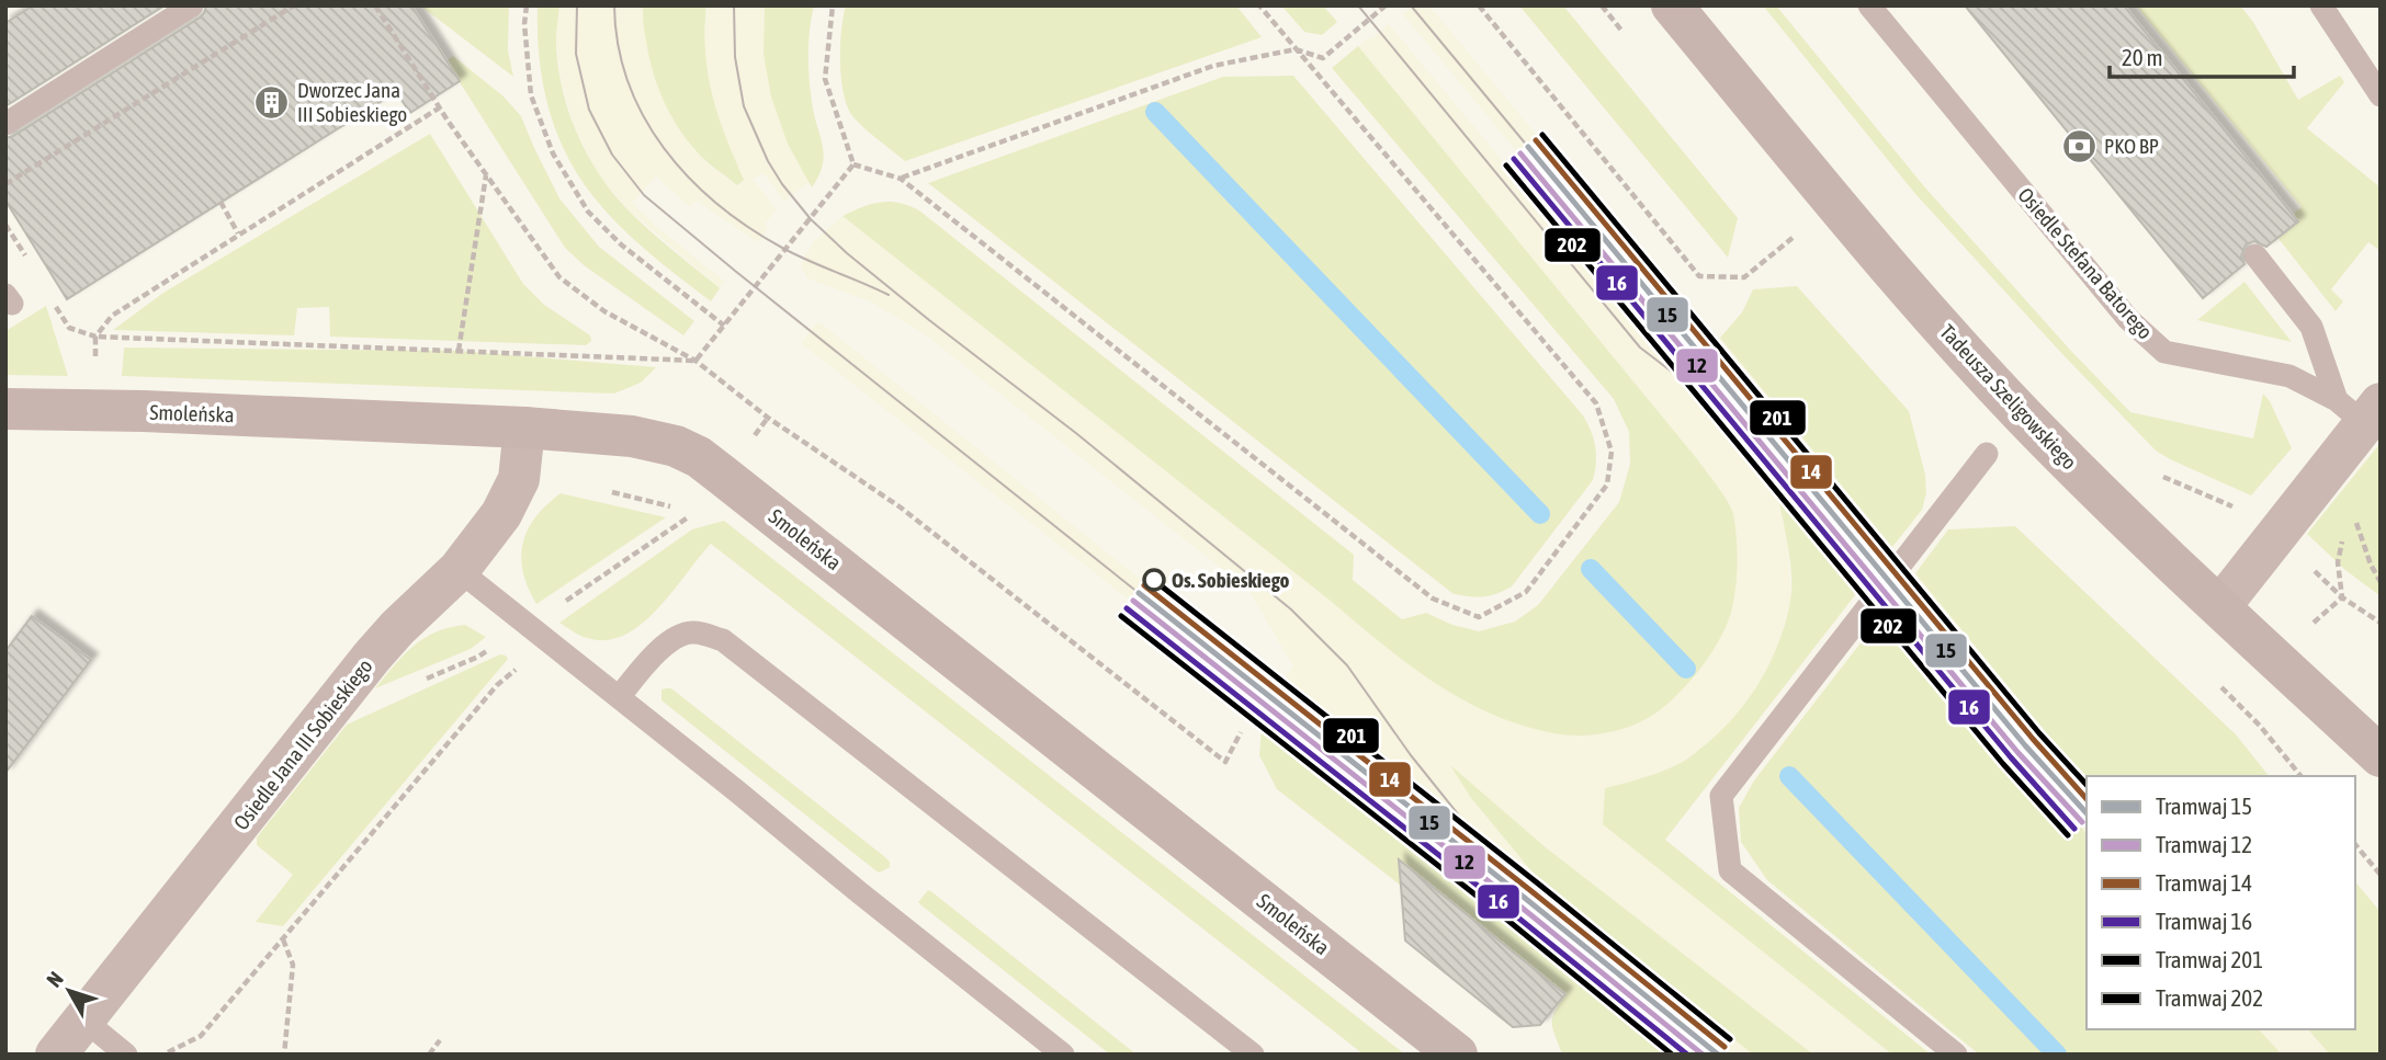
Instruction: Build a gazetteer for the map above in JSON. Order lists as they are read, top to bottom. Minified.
{"streets":{"street":["Tadeusza Szeligowskiego","Smoleńska","Osiedle Jana III Sobieskiego"],"lane":["Osiedle Stefana Batorego"]},"crossings":[["Smoleńska","Osiedle Jana III Sobieskiego"]],"places":{"building":["Dworzec Jana III Sobieskiego"],"bank":["PKO BP"],"other":["Os. Sobieskiego"]},"lines":["tram line 201","tram line 14","tram line 15","tram line 12","tram line 16","tram line 202"],"legend":["Tramwaj 15","Tramwaj 12","Tramwaj 14","Tramwaj 16","Tramwaj 201","Tramwaj 202"],"scale_bar":"20 m","north":"top left"}
